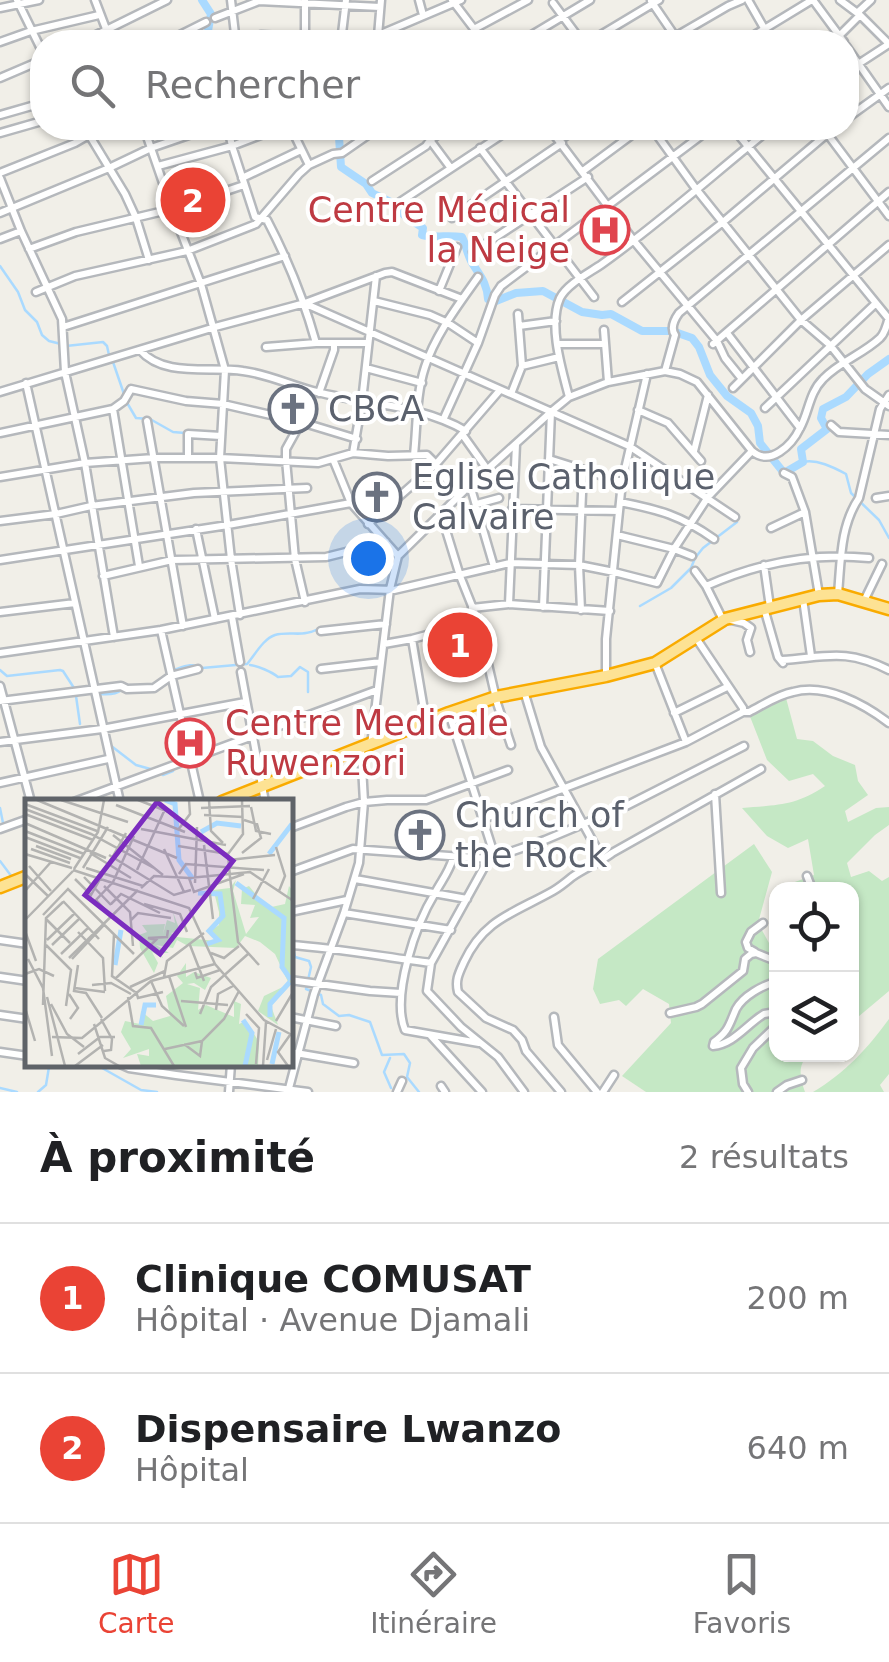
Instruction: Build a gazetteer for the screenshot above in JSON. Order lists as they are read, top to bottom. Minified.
{"places":{"hospital":["Centre Médical la Neige","Centre Medicale Ruwenzori"],"church":["CBCA","Eglise Catholique Calvaire","Church of the Rock"]},"page":{"search":"Rechercher","pins":["2","1"],"heading":["À proximité","2 résultats"],"list":[{"mark":"1","name":"Clinique COMUSAT","note":"Hôpital · Avenue Djamali","value":"200 m"},{"mark":"2","name":"Dispensaire Lwanzo","note":"Hôpital","value":"640 m"}],"nav":["Carte","Itinéraire","Favoris"]}}
